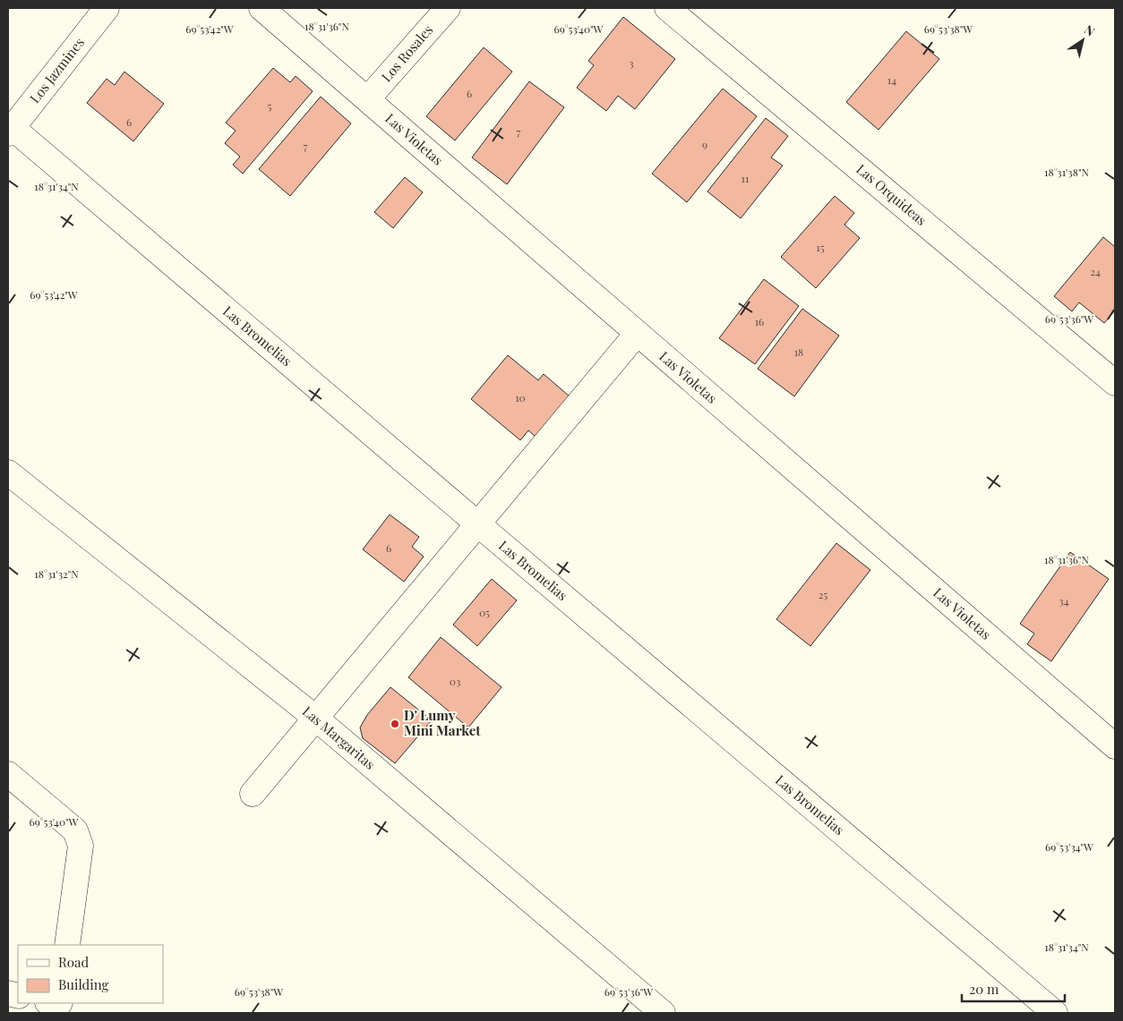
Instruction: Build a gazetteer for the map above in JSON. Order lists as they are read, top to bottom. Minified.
{"streets":{"street":["Los Rosales","Los Jazmines","Las Violetas","Las Orquideas","Las Bromelias","Las Margaritas"]},"crossings":[["Los Rosales","Las Violetas"],["Los Jazmines","Las Bromelias"]],"places":["D' Lumy Mini Market"],"house_numbers":["3","14","6","5","6","7","9","7","11","15","24","16","18","10","6","25","34","05","03"],"legend":["Road","Building"],"scale_bar":"20 m","north":"top right","coordinates":["18°31'36\"N","69°53'42\"W","69°53'40\"W","69°53'38\"W","18°31'38\"N","18°31'34\"N","69°53'36\"W","18°31'32\"N","69°53'34\"W"]}
